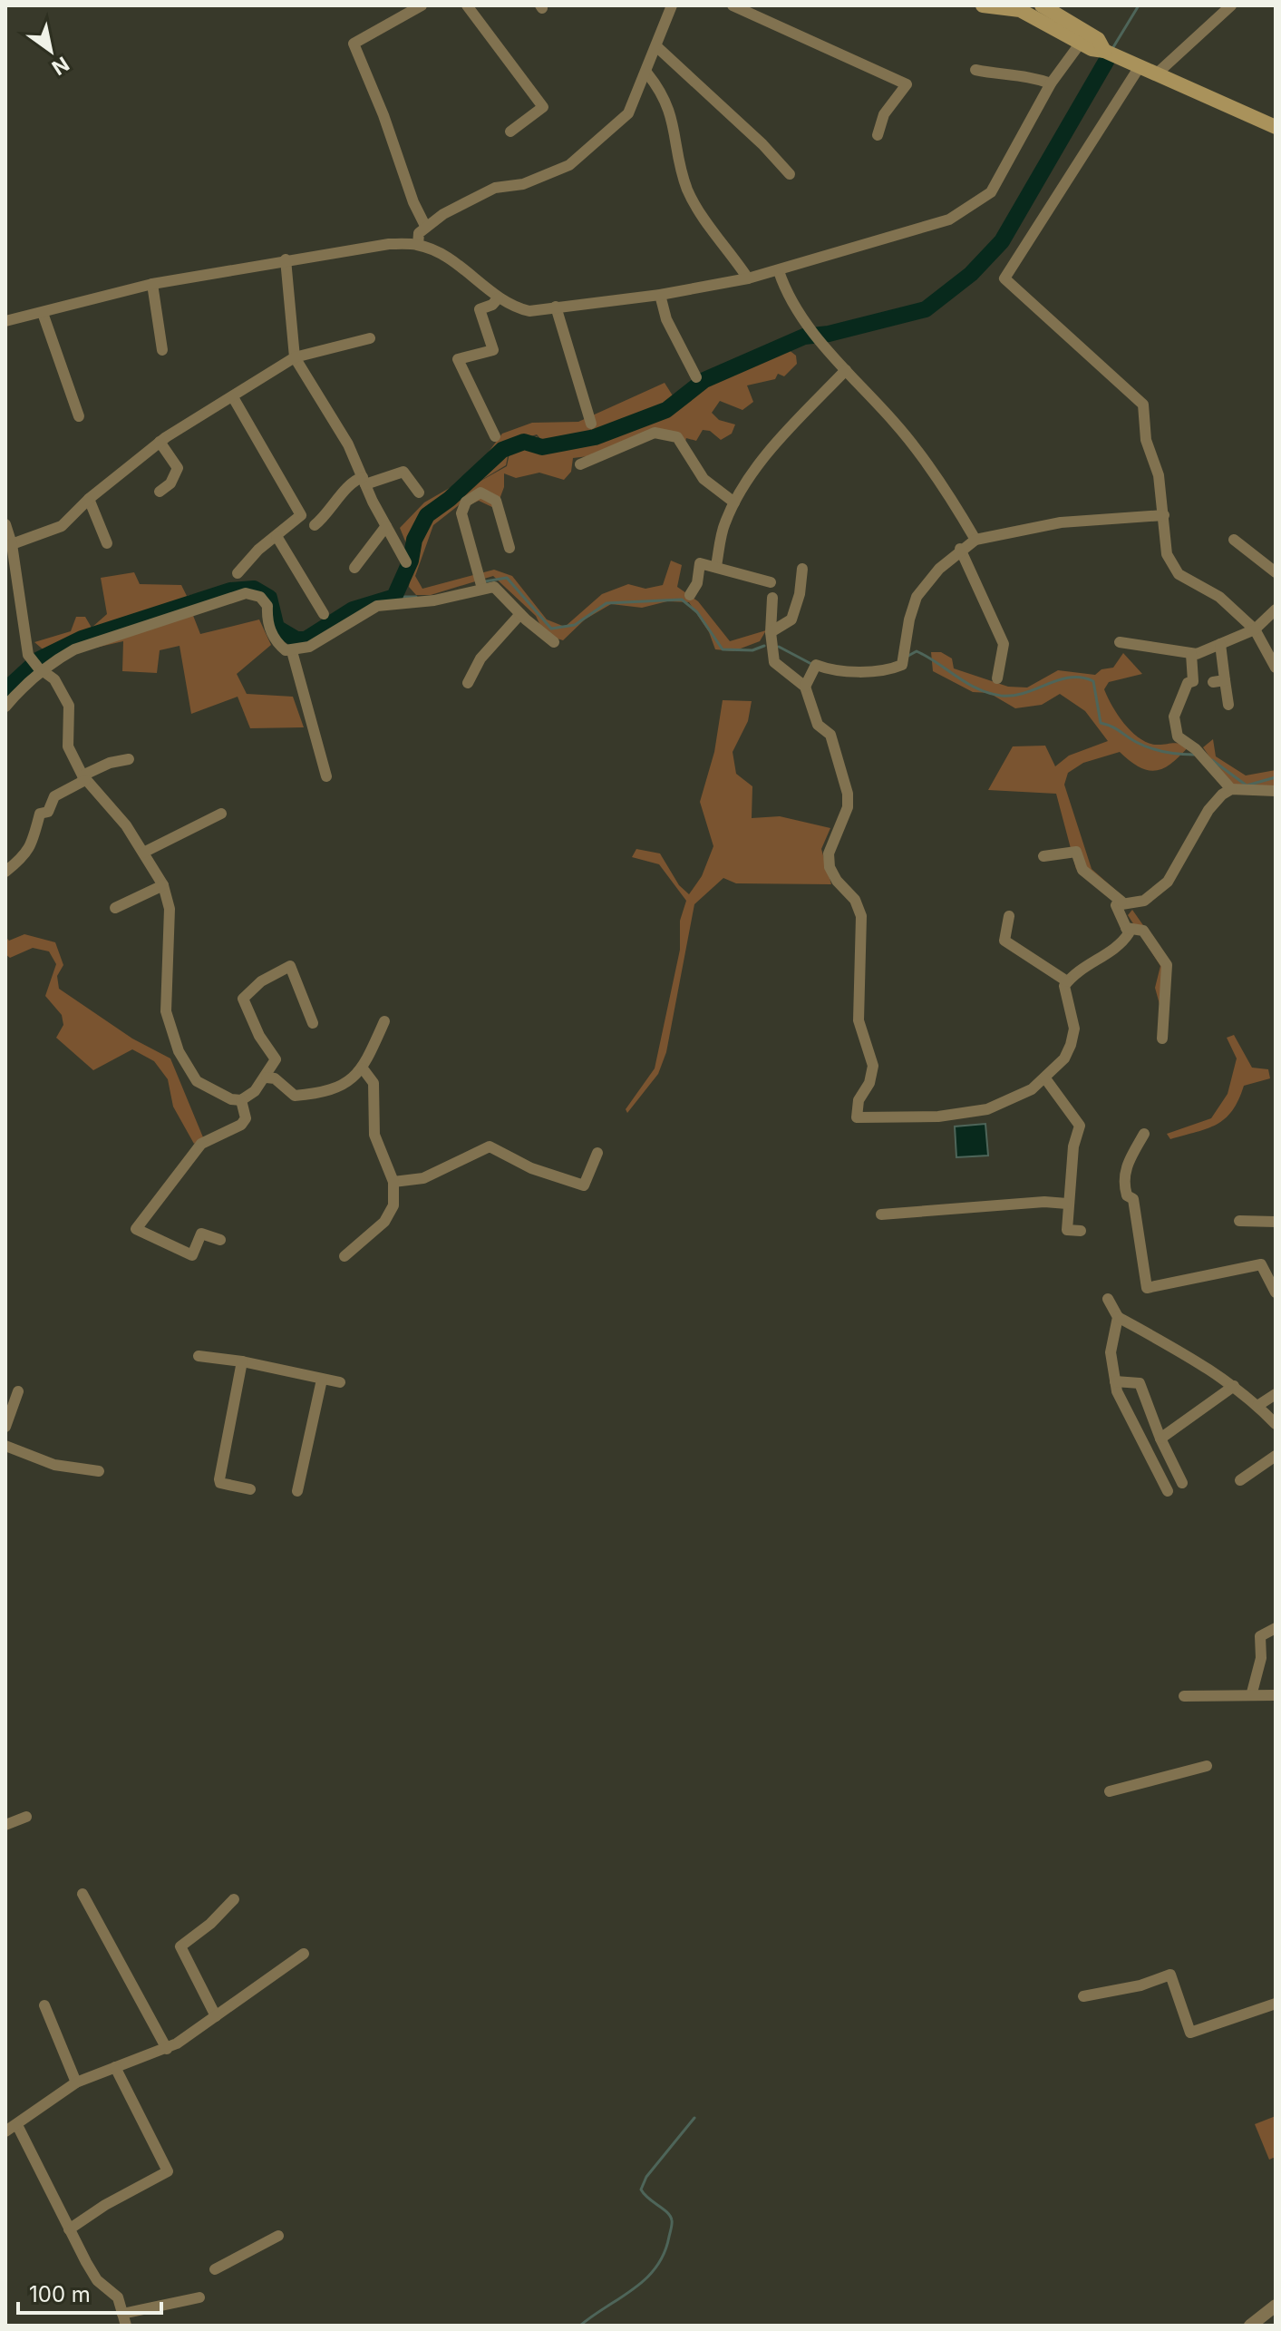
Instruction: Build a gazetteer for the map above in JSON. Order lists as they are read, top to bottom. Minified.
{"scale_bar":"100 m","north":"bottom right"}
